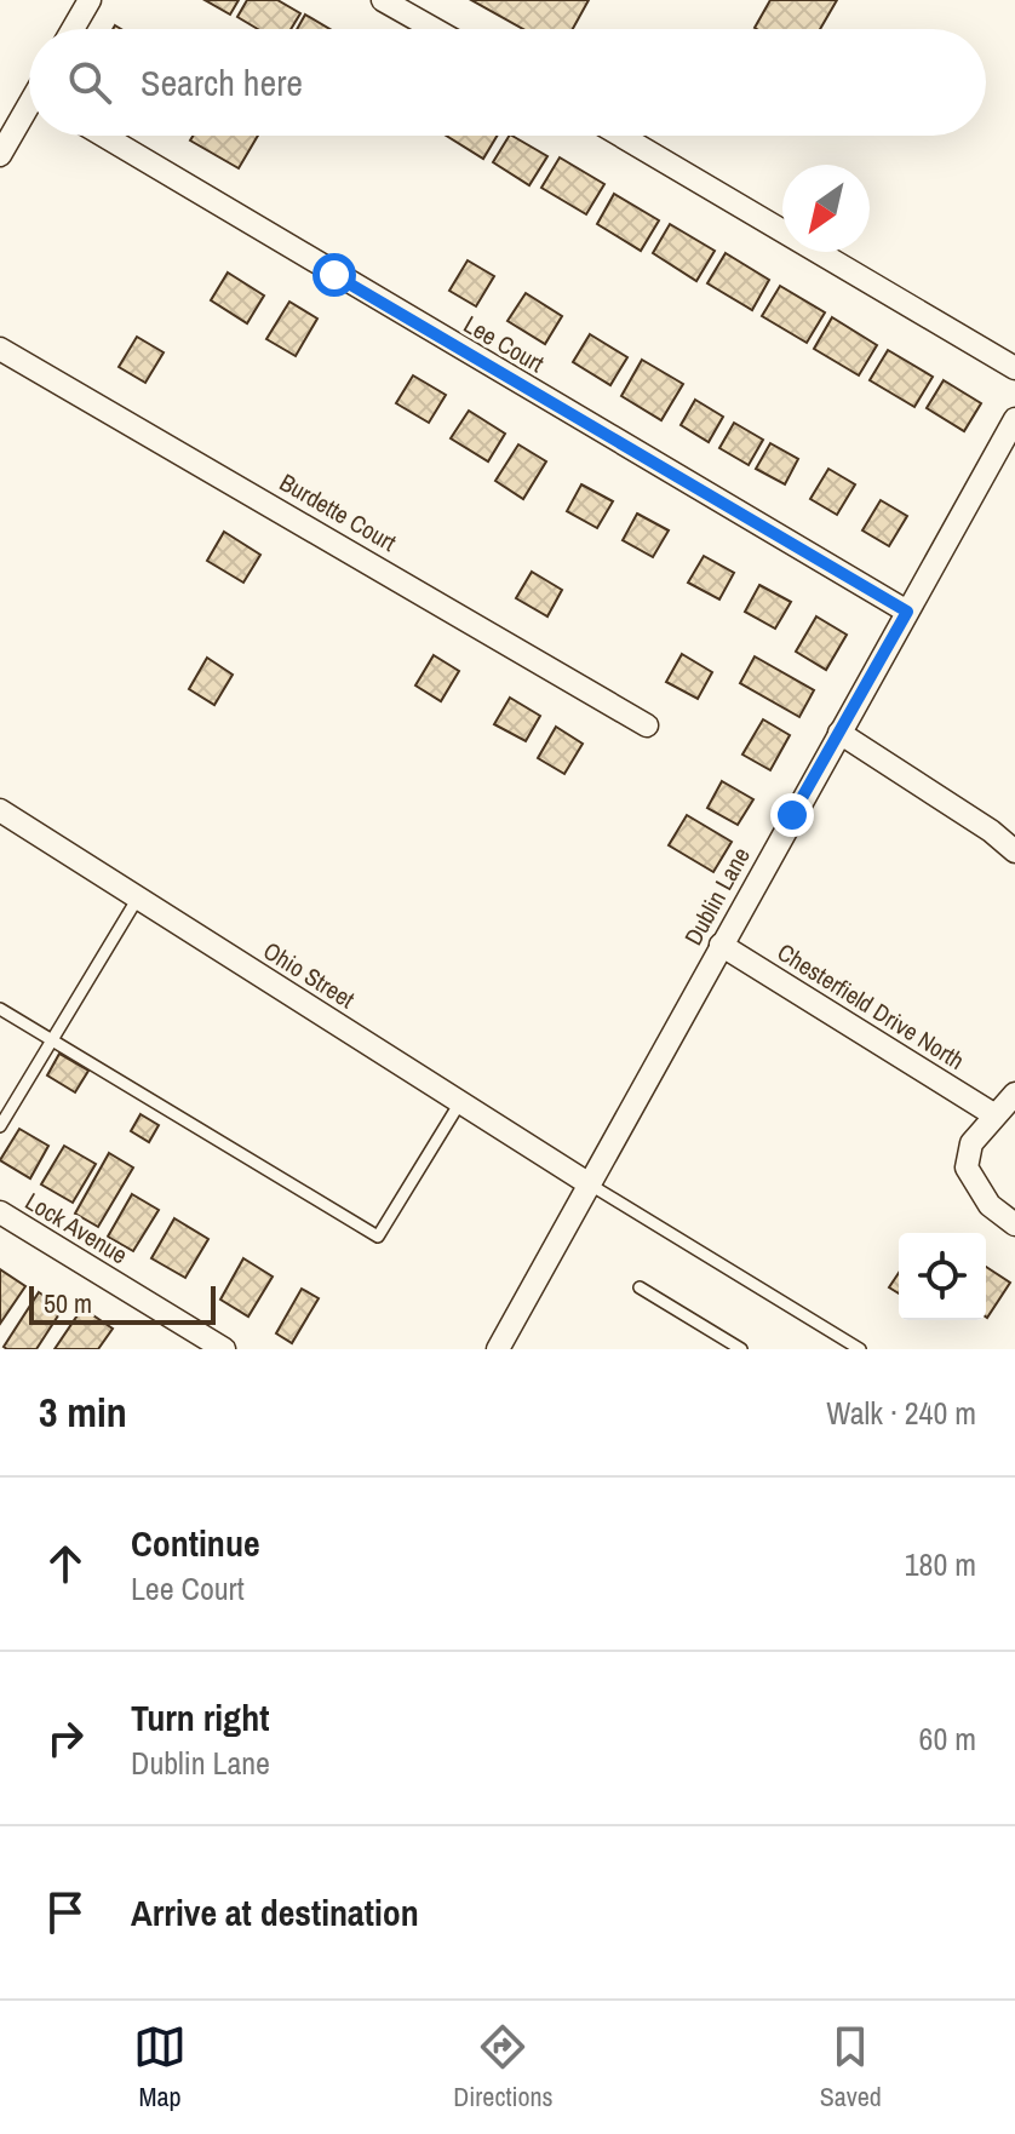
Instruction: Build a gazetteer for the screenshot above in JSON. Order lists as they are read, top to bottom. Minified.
{"streets":{"street":["Lee Court","Burdette Court","Dublin Lane","Ohio Street","Chesterfield Drive North","Lock Avenue"]},"crossings":[["Lee Court","Dublin Lane"],["Dublin Lane","Ohio Street"],["Dublin Lane","Chesterfield Drive North"]],"scale_bar":"50 m","north":"bottom left","page":{"search":"Search here","scale":"50 m","heading":["3 min","Walk · 240 m"],"list":[["Continue","Lee Court","180 m"],["Turn right","Dublin Lane","60 m"],"Arrive at destination"],"nav":["Map","Directions","Saved"]}}
